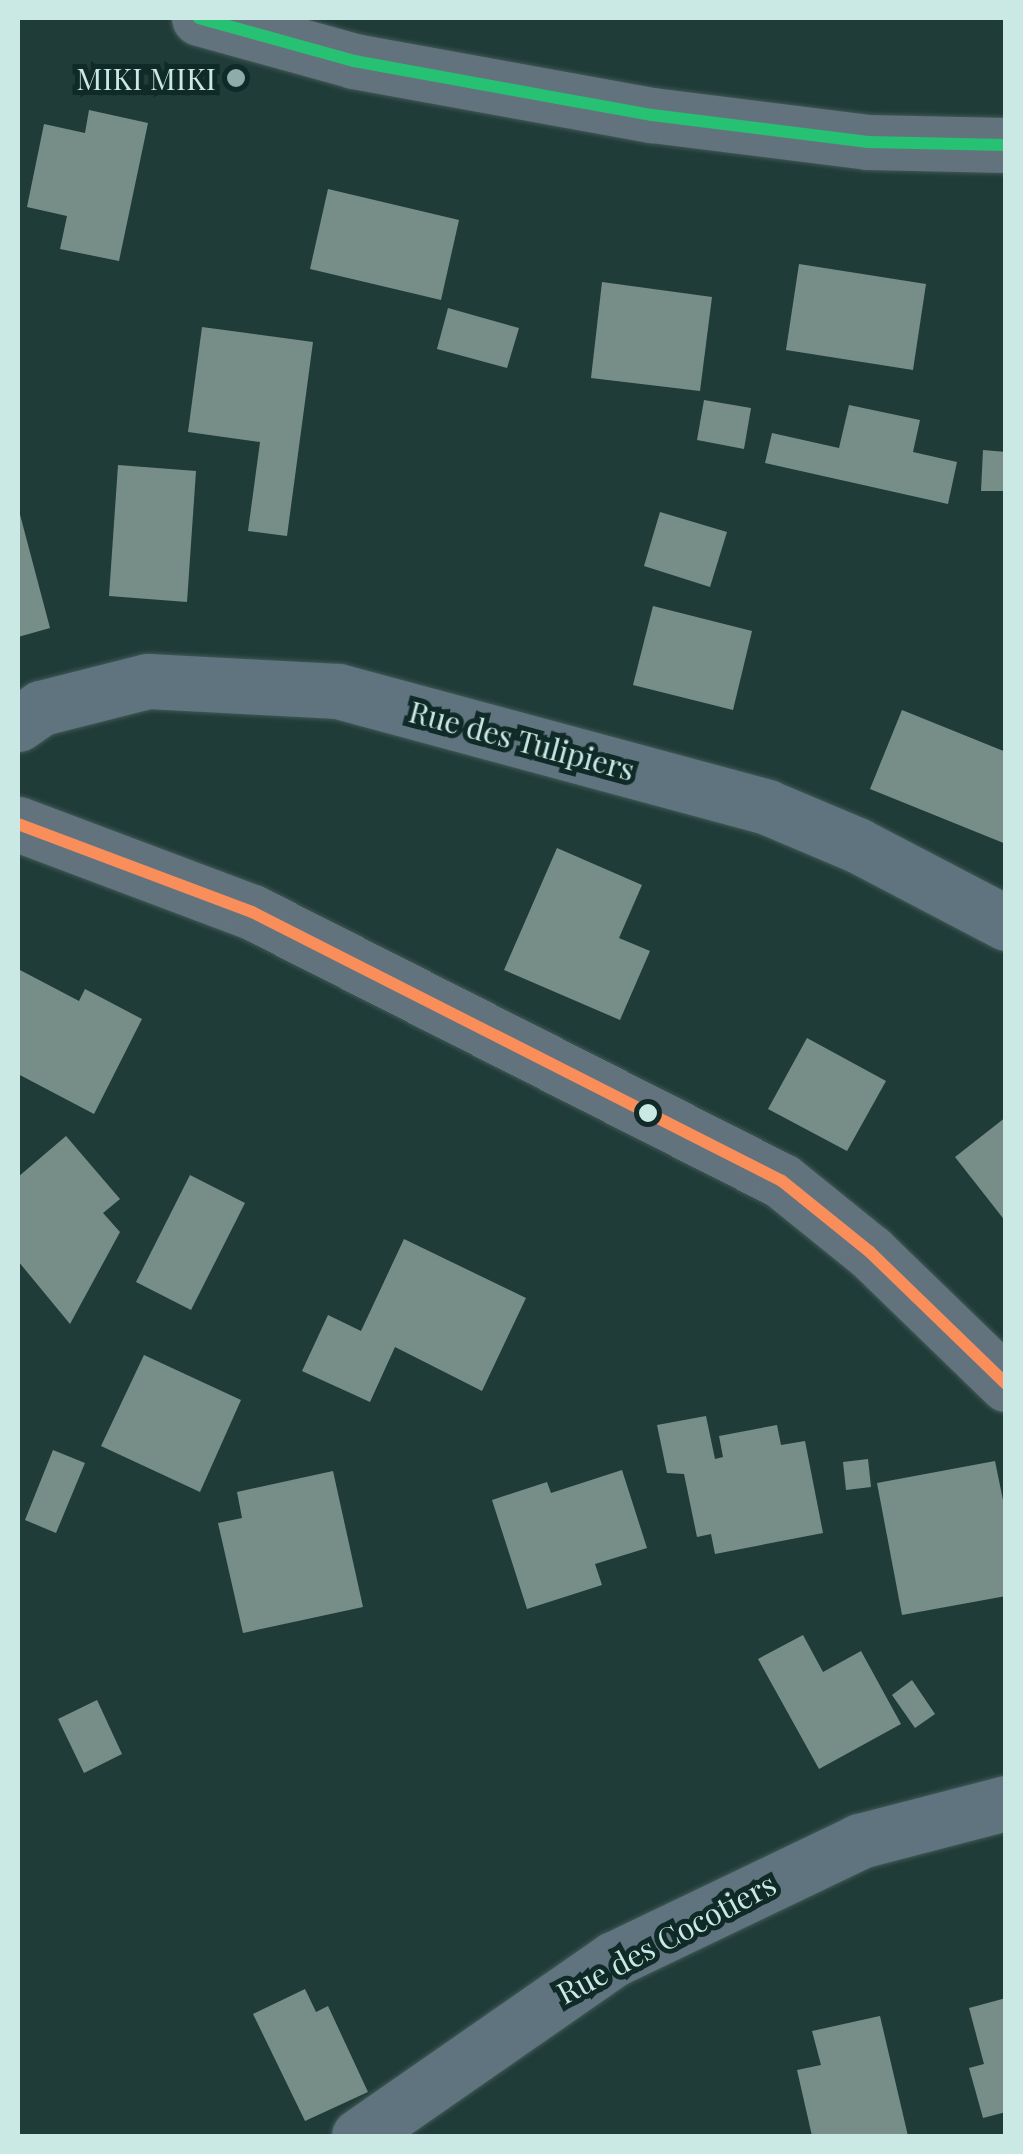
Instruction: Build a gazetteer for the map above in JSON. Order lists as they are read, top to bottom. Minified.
{"streets":{"street":["Rue des Tulipiers","Rue des Cocotiers"]},"places":["MIKI MIKI"]}
